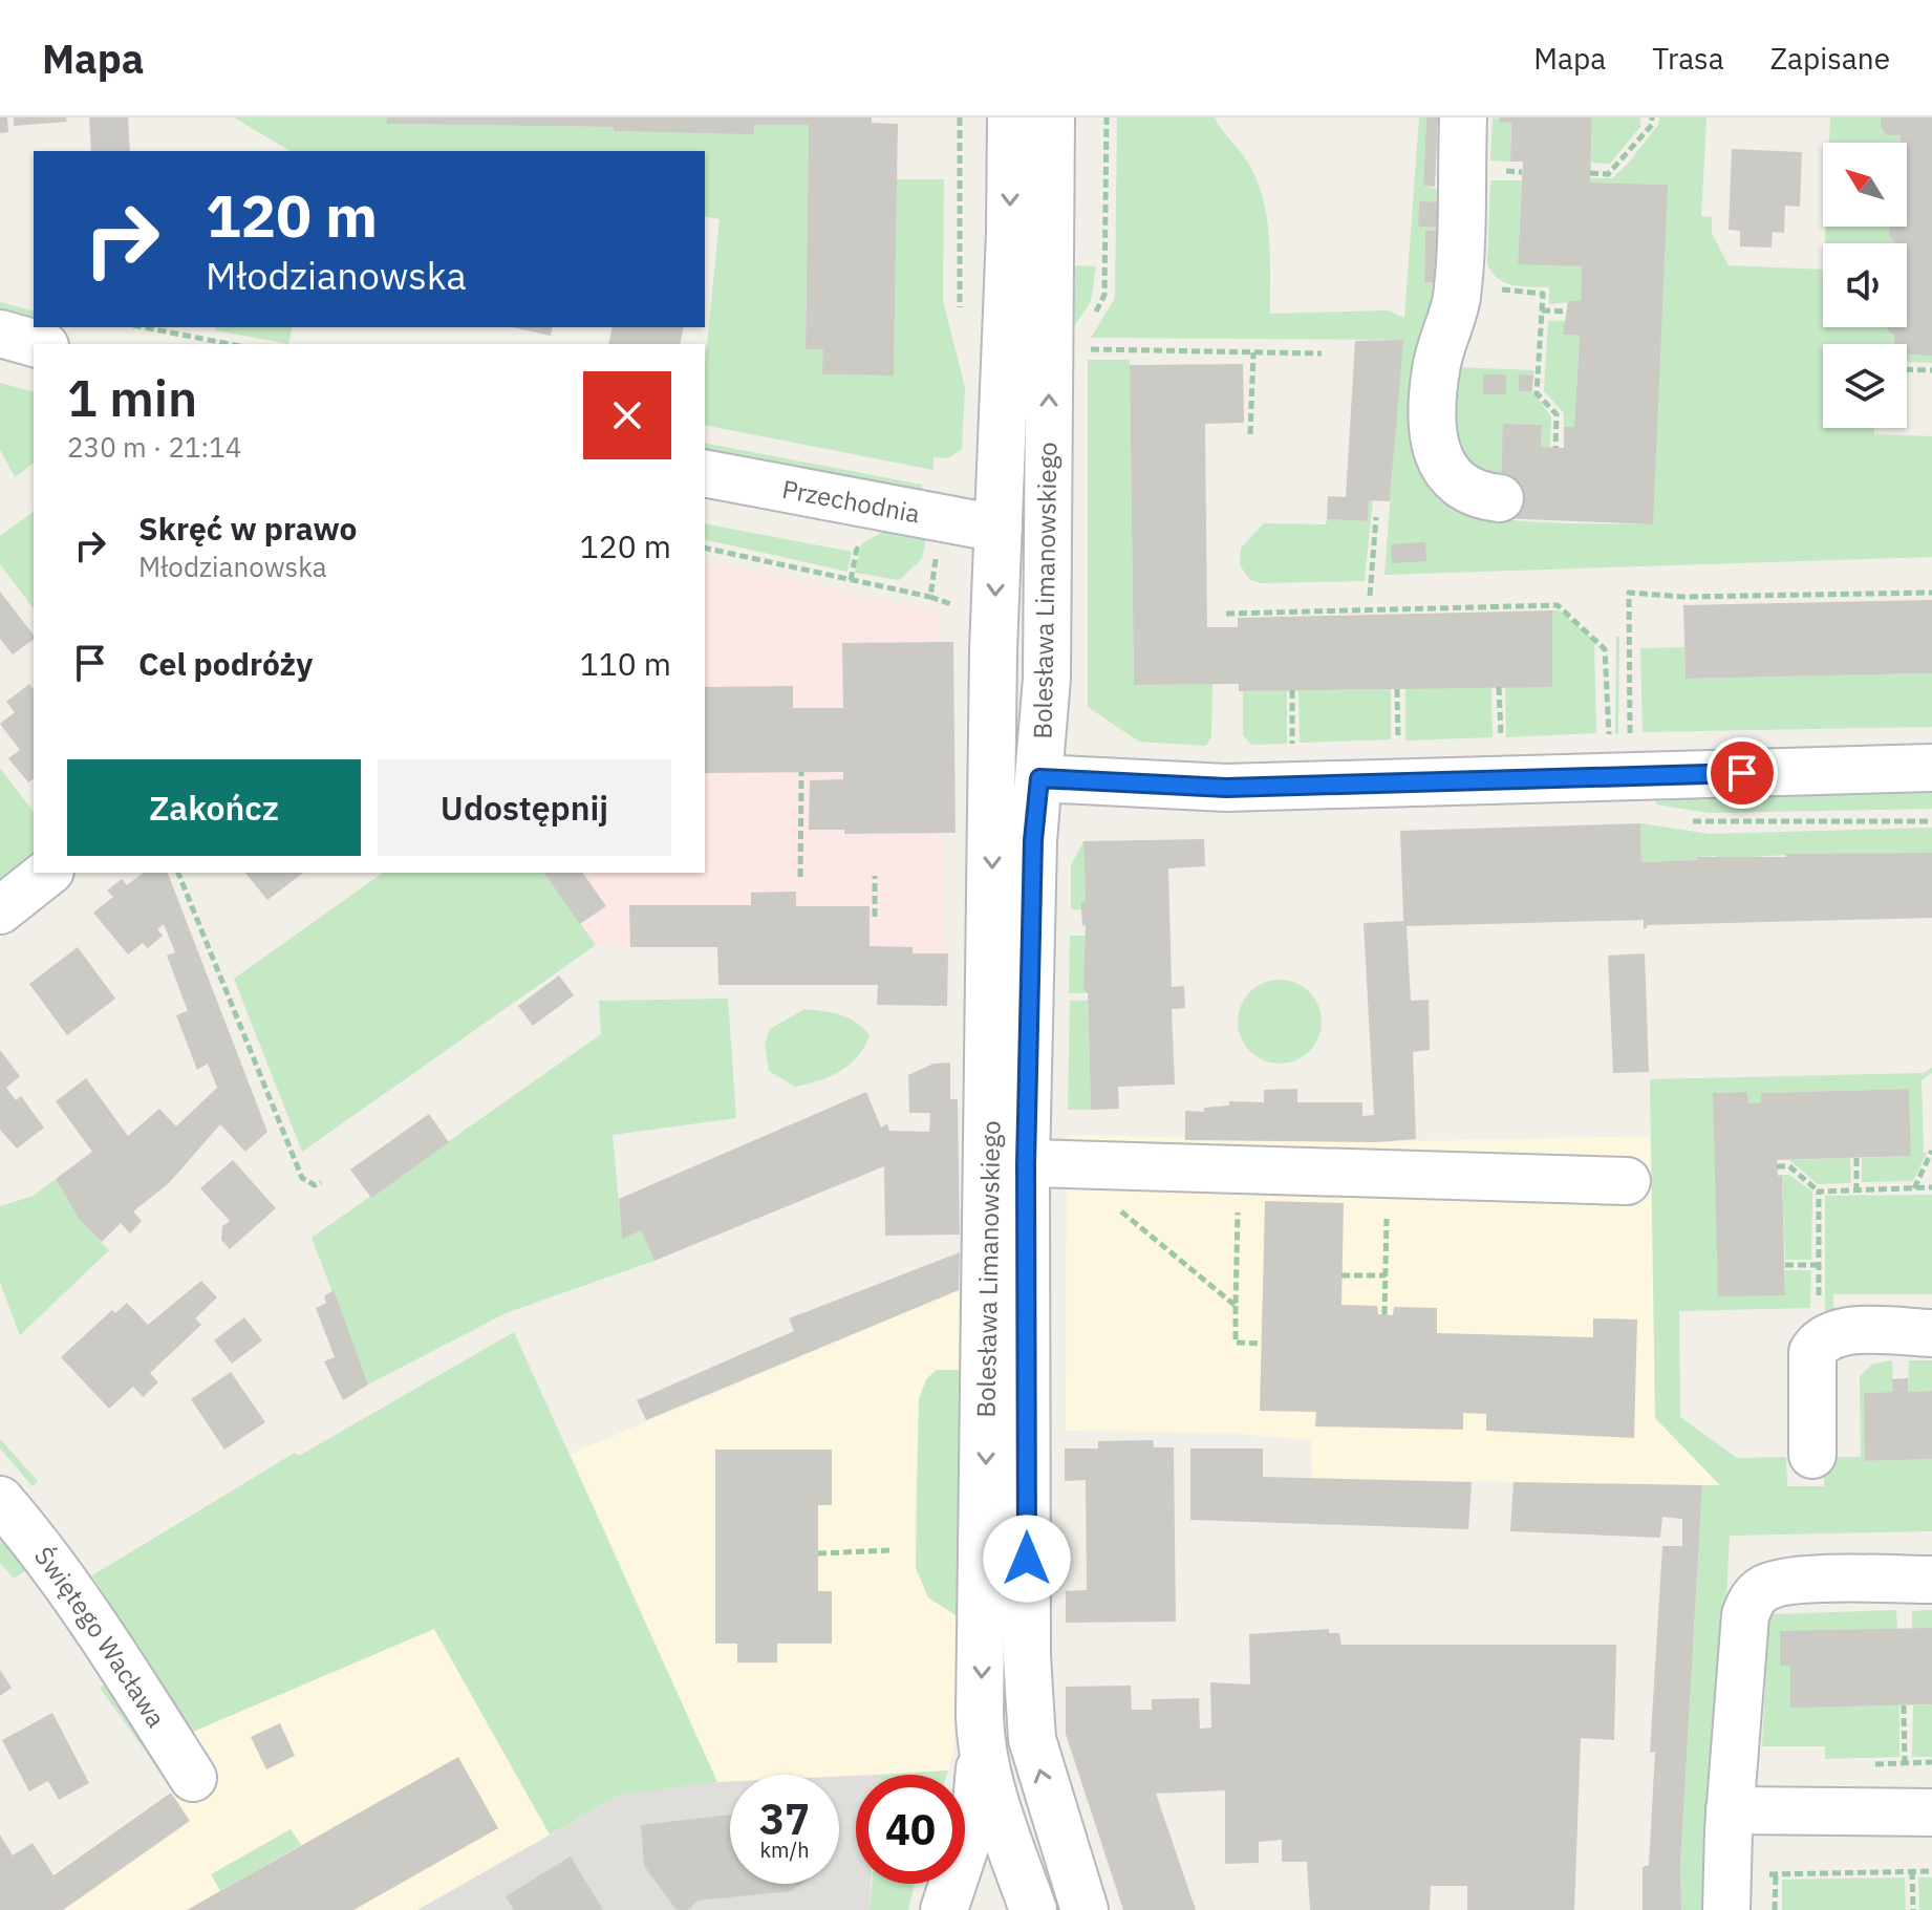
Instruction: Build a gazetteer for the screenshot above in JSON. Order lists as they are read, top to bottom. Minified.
{"streets":{"street":["Przechodnia","Bolesława Limanowskiego","Świętego Wacława"]},"crossings":[["Przechodnia","Bolesława Limanowskiego"]],"north":"top left","page":{"header":"Mapa","nav":["Mapa","Trasa","Zapisane"],"turn":["120 m","Młodzianowska"],"heading":["1 min","230 m · 21:14"],"list":[{"name":"Skręć w prawo","note":"Młodzianowska","value":"120 m"},{"name":"Cel podróży","value":"110 m"}],"buttons":["Zakończ","Udostępnij"],"speed":"37 km/h","limit":"40"}}
